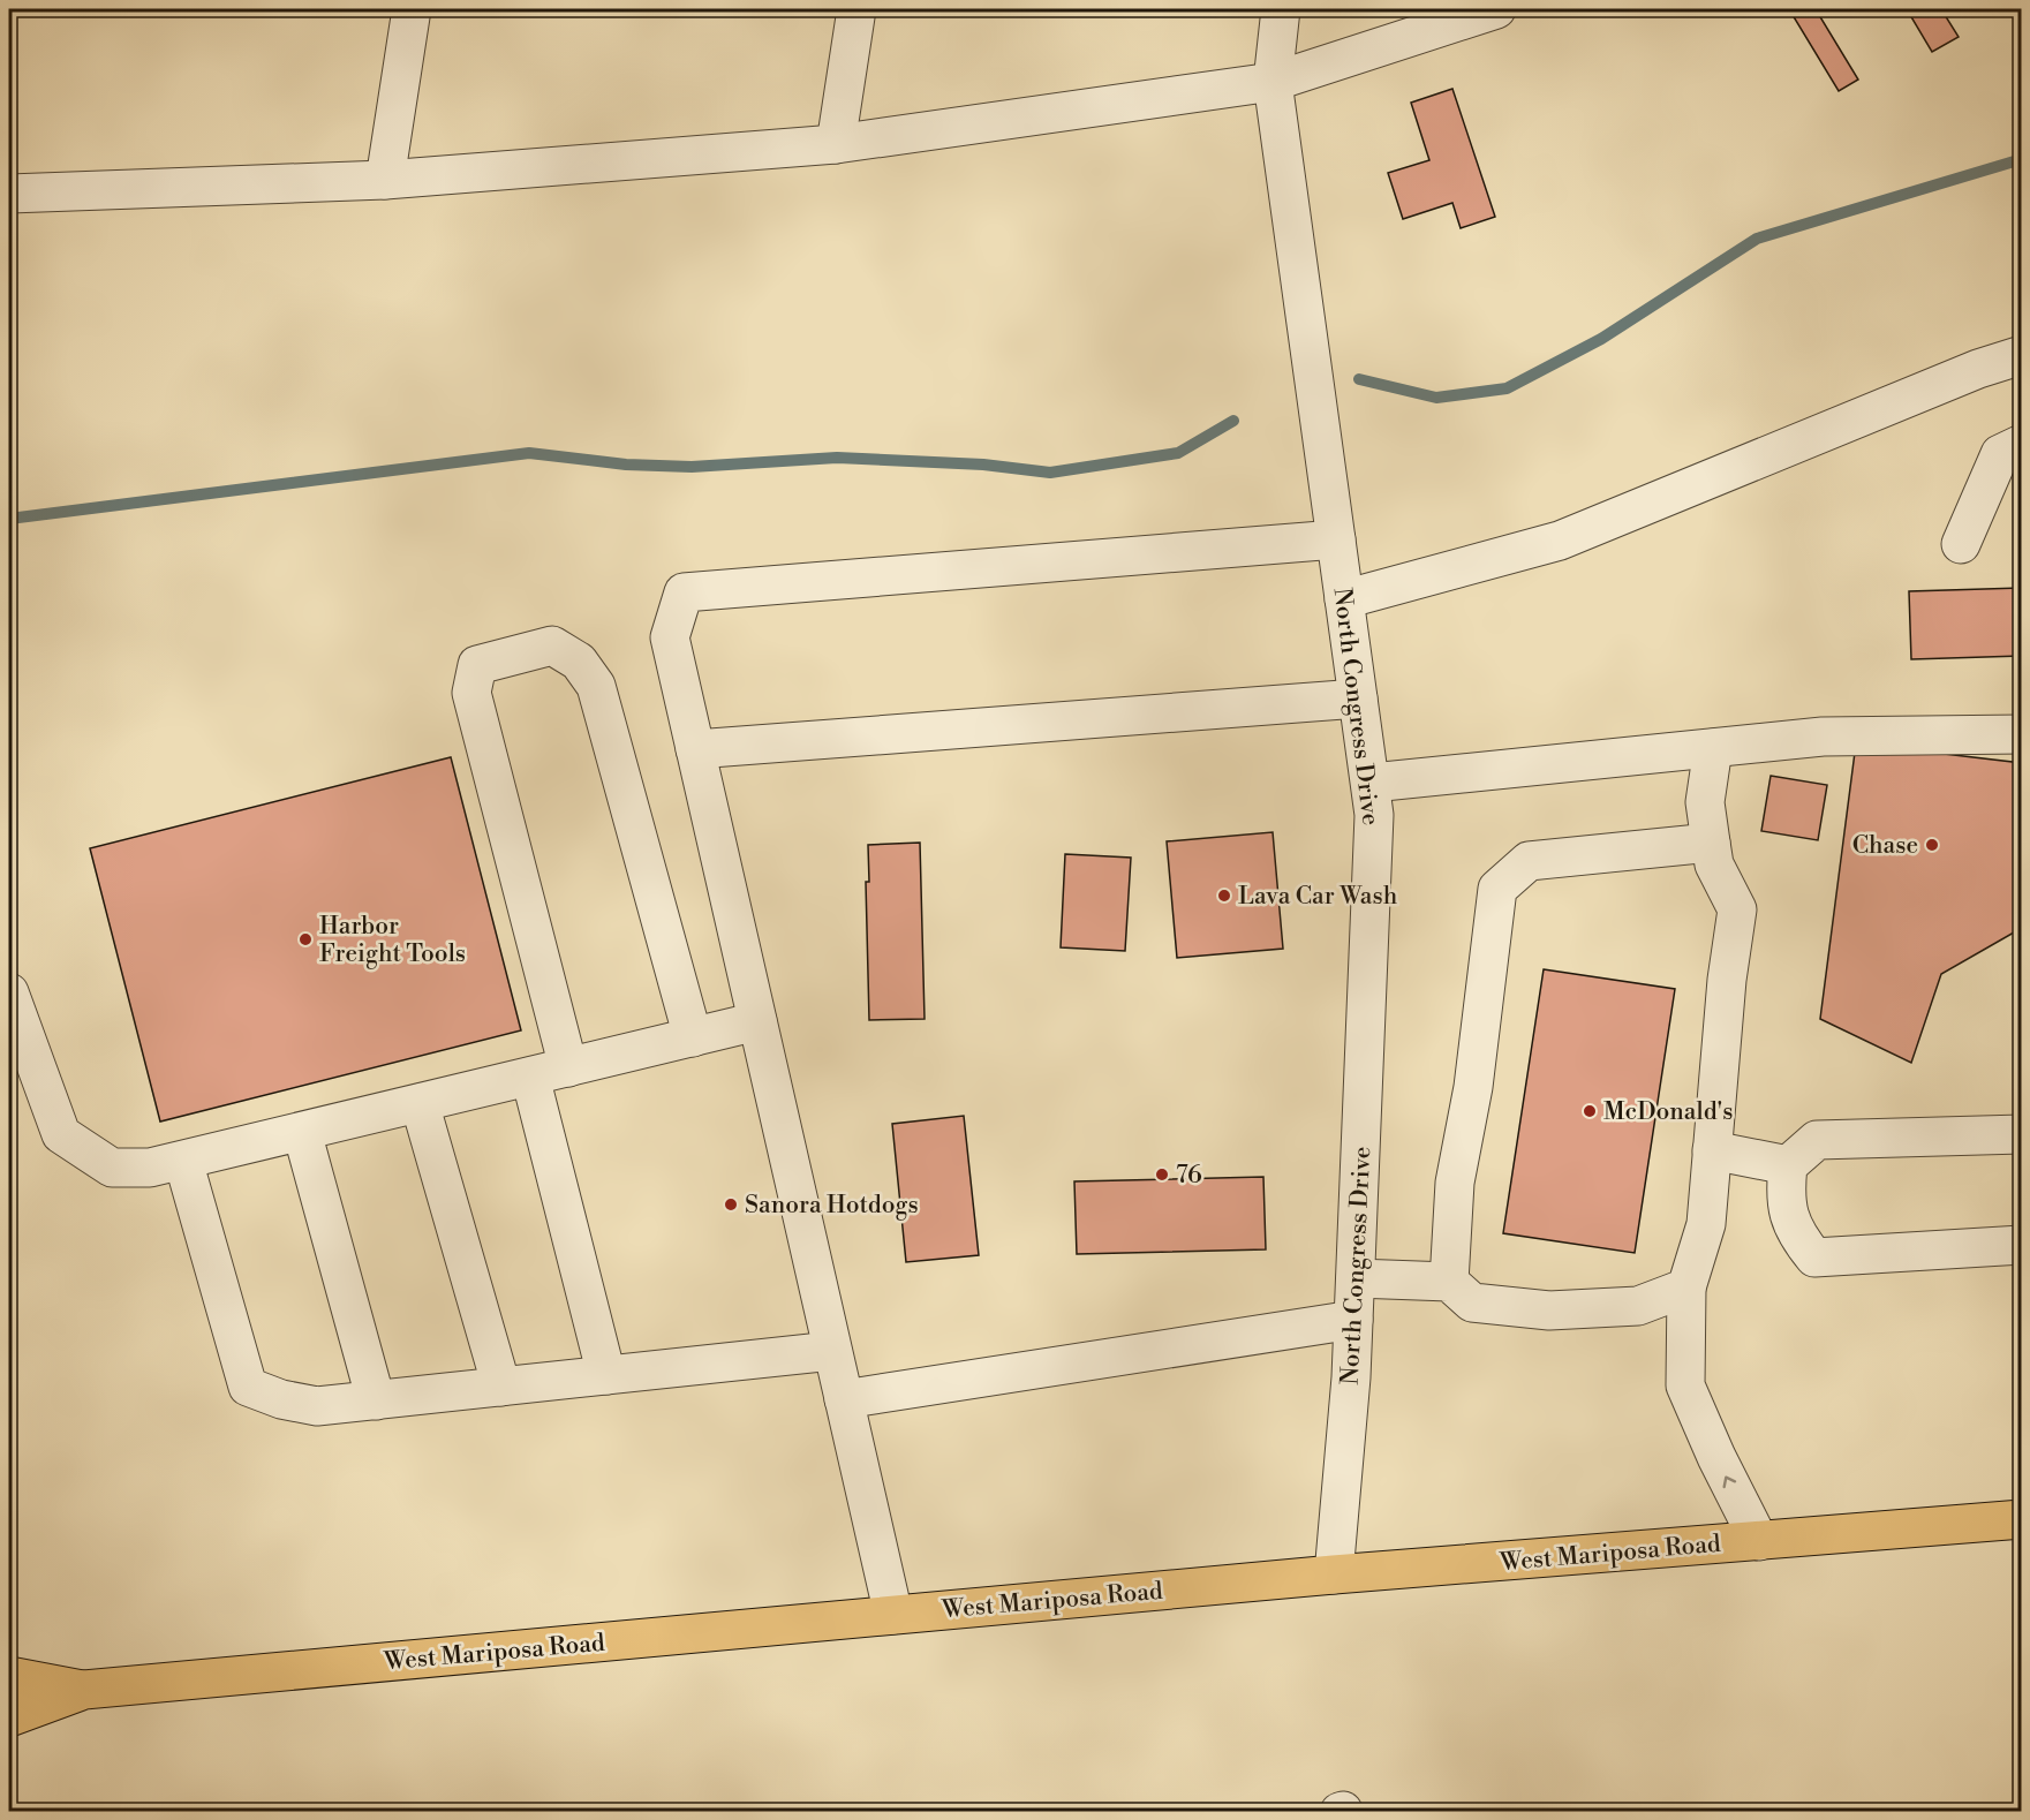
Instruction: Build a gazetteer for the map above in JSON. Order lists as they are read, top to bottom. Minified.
{"streets":{"main road":["West Mariposa Road"],"street":["North Congress Drive"]},"crossings":[["North Congress Drive","West Mariposa Road"]],"places":["Chase","Lava Car Wash","Harbor Freight Tools","McDonald's","76","Sanora Hotdogs"]}
